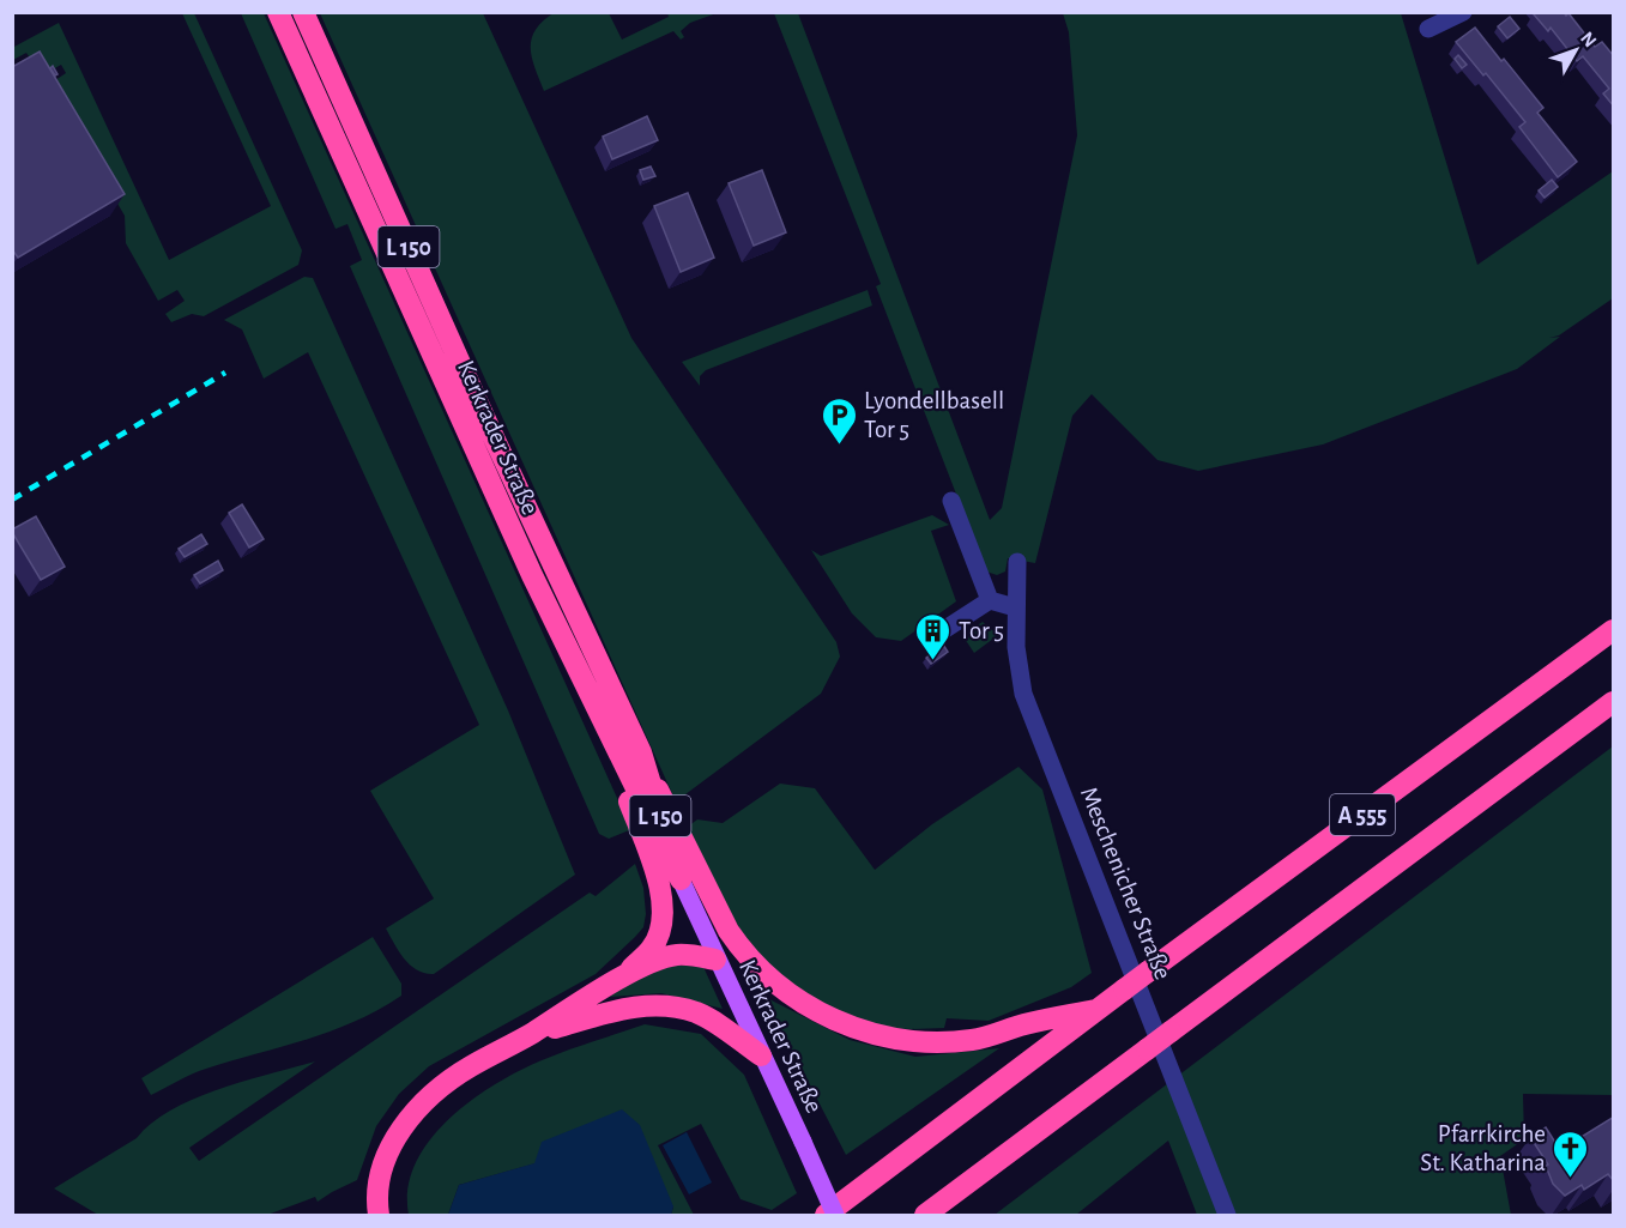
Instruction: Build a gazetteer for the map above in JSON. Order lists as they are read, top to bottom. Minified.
{"streets":{"highway":["L 150","Kerkrader Straße","A 555"],"street":["Meschenicher Straße"]},"places":{"parking":["Lyondellbasell Tor 5"],"building":["Tor 5"],"church":["Pfarrkirche St. Katharina"]},"north":"top right"}
